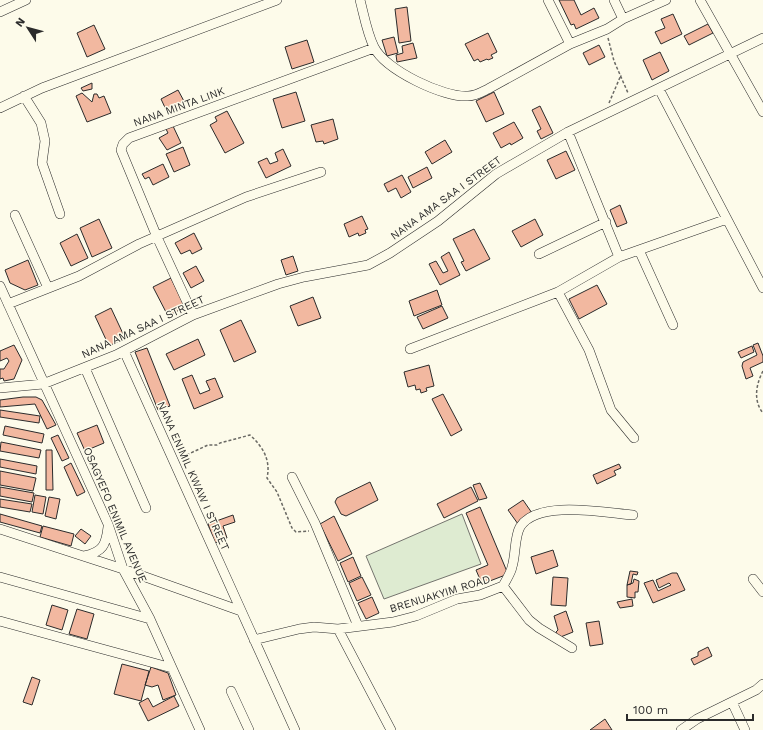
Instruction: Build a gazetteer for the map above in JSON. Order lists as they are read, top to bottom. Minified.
{"streets":{"street":["NANA MINTA LINK","NANA AMA SAA I STREET","NANA ENIMIL KWAW I STREET","OSAGYEFO ENIMIL AVENUE","BRENUAKYIM ROAD"]},"crossings":[["NANA MINTA LINK","NANA AMA SAA I STREET"],["NANA AMA SAA I STREET","NANA ENIMIL KWAW I STREET"],["NANA AMA SAA I STREET","OSAGYEFO ENIMIL AVENUE"],["NANA ENIMIL KWAW I STREET","BRENUAKYIM ROAD"]],"scale_bar":"100 m","north":"top left"}
